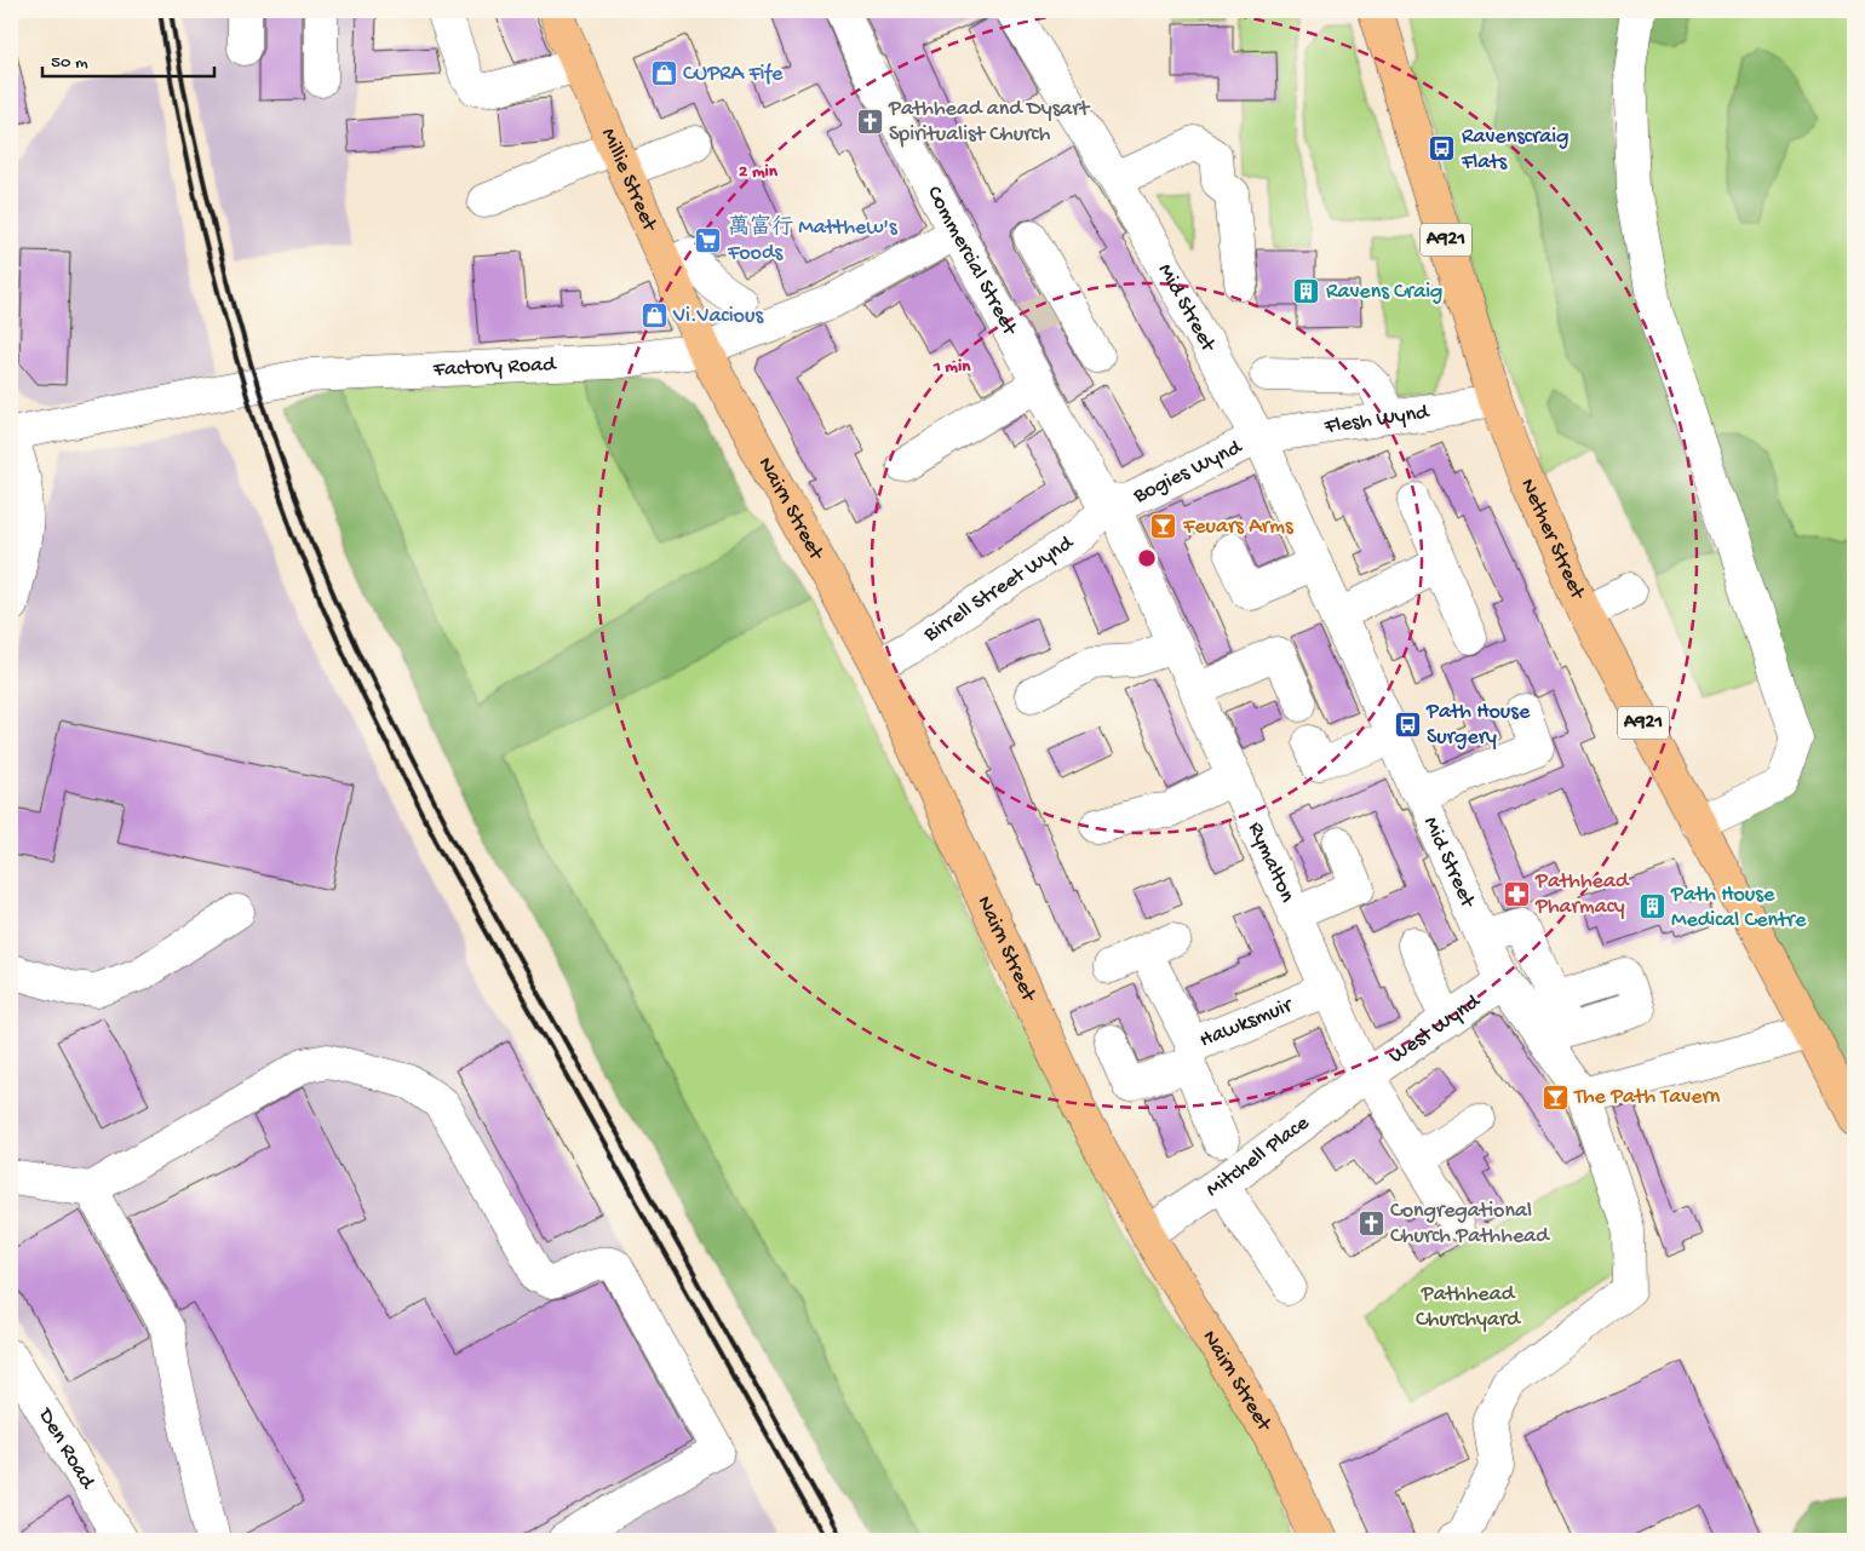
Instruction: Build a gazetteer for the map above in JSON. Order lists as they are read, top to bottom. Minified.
{"streets":{"main road":["Millie Street","A921","Nairn Street","Nether Street"],"street":["Commercial Street","Mid Street","Factory Road","Flesh Wynd","Bogies Wynd","Birrell Street Wynd","Rymalton","Hawksmuir","West Wynd","Mitchell Place","Den Road"]},"crossings":[["Millie Street","Factory Road"],["Millie Street","Nairn Street"],["A921","Nether Street"],["Commercial Street","Factory Road"],["Commercial Street","Bogies Wynd"],["Commercial Street","Birrell Street Wynd"],["Commercial Street","Rymalton"],["Mid Street","Flesh Wynd"],["Mid Street","Bogies Wynd"],["Mid Street","West Wynd"],["Factory Road","Nairn Street"],["Flesh Wynd","Bogies Wynd"],["Flesh Wynd","Nether Street"],["Bogies Wynd","Birrell Street Wynd"],["Bogies Wynd","Rymalton"],["Nairn Street","Birrell Street Wynd"],["Nairn Street","Mitchell Place"],["Birrell Street Wynd","Rymalton"],["Rymalton","Hawksmuir"],["Rymalton","West Wynd"],["Rymalton","Mitchell Place"],["West Wynd","Mitchell Place"]],"parks":["Pathhead Churchyard"],"places":{"shop":["CUPRA Fife","Vi.Vacious"],"church":["Pathhead and Dysart Spiritualist Church","Congregational Church Pathhead"],"bus stop":["Ravenscraig Flats","Path House Surgery"],"supermarket":["萬富行 Matthew's Foods"],"building":["Ravens Craig","Path House Medical Centre"],"bar":["Feuars Arms","The Path Tavern"],"pharmacy":["Pathhead Pharmacy"]},"scale_bar":"50 m","rings":["2 min","1 min"]}
